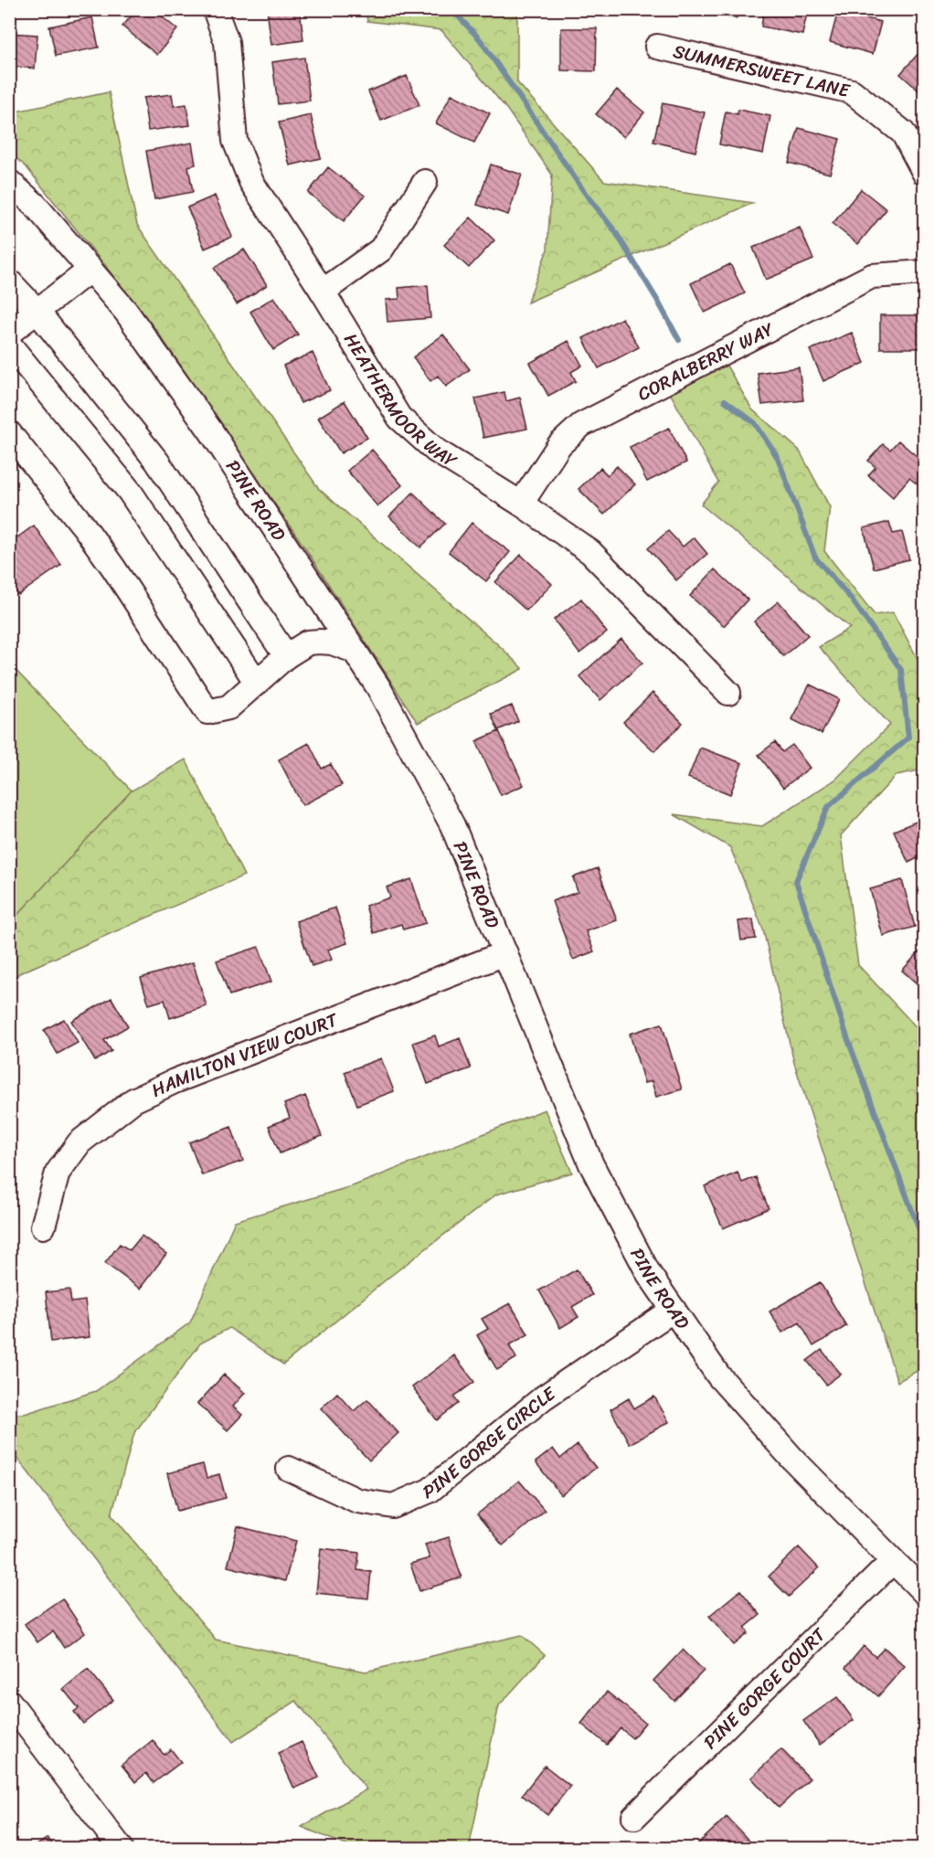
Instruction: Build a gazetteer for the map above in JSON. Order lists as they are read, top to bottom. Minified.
{"streets":{"street":["SUMMERSWEET LANE","CORALBERRY WAY","HEATHERMOOR WAY","PINE ROAD","HAMILTON VIEW COURT","PINE GORGE CIRCLE","PINE GORGE COURT"]},"crossings":[["CORALBERRY WAY","HEATHERMOOR WAY"],["PINE ROAD","HAMILTON VIEW COURT"],["PINE ROAD","PINE GORGE CIRCLE"],["PINE ROAD","PINE GORGE COURT"]]}
